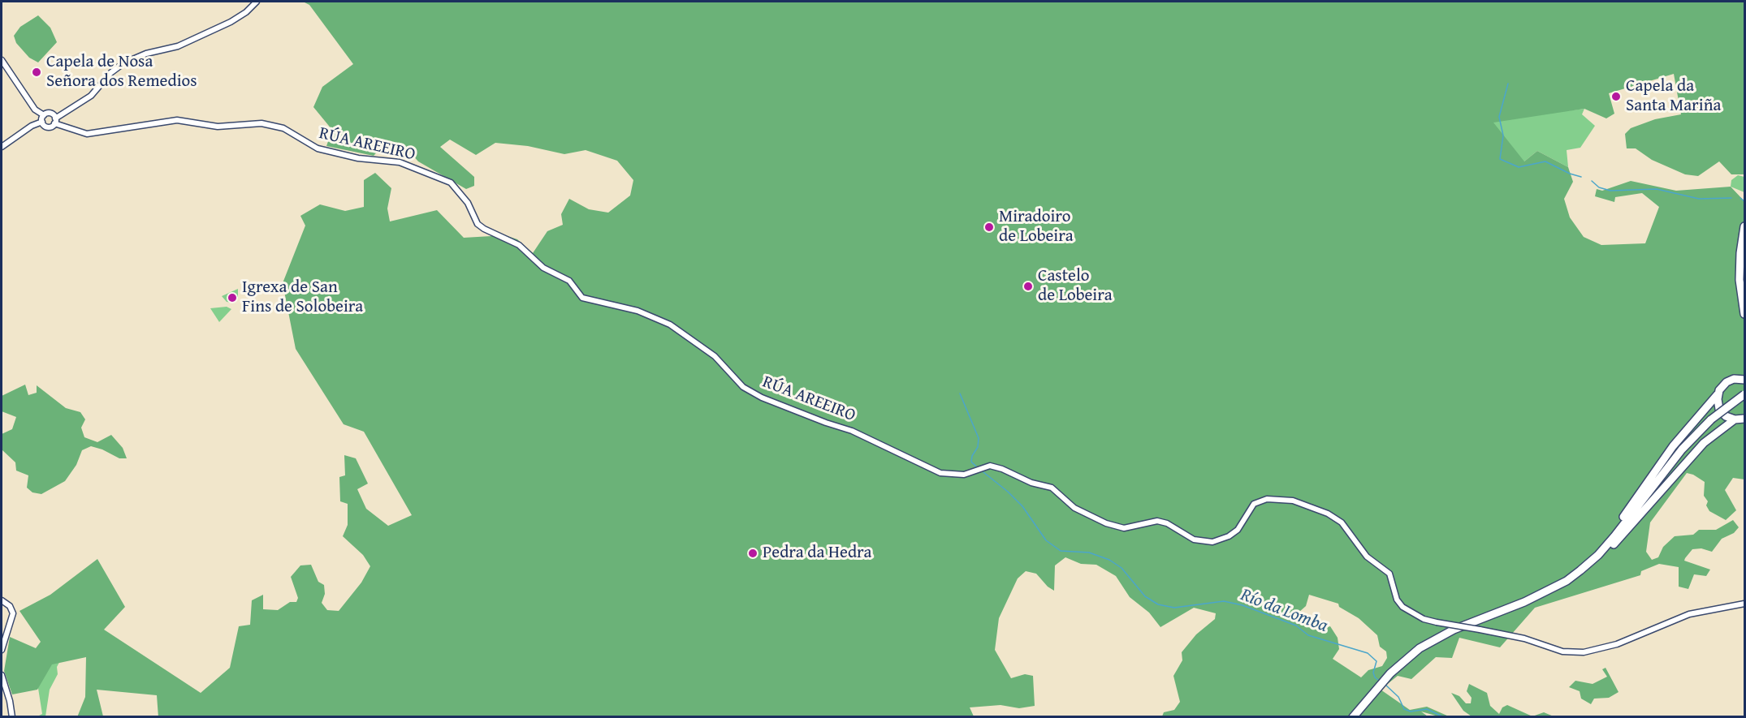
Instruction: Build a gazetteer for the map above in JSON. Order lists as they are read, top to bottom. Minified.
{"streets":{"street":["RÚA AREEIRO"]},"water":["Río da Lomba"],"places":["Capela de Nosa Señora dos Remedios","Capela da Santa Mariña","Miradoiro de Lobeira","Castelo de Lobeira","Igrexa de San Fins de Solobeira","Pedra da Hedra"]}
